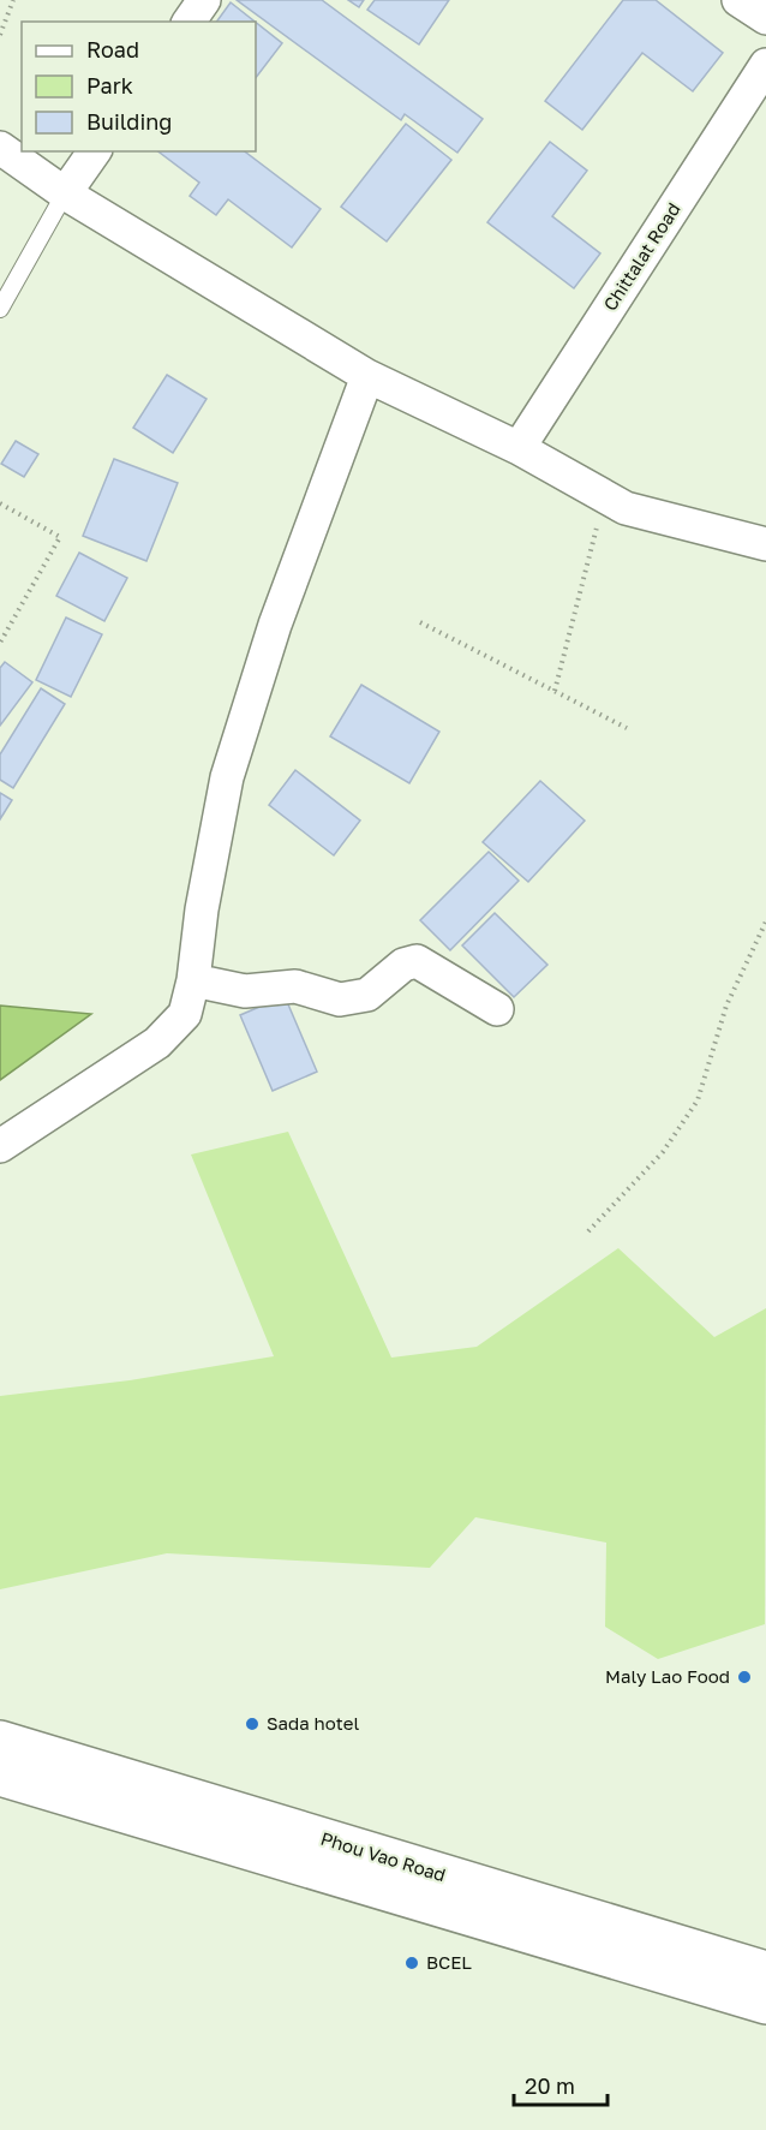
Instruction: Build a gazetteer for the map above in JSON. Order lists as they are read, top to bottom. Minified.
{"streets":{"street":["Chittalat Road","Phou Vao Road"]},"places":["Maly Lao Food","Sada hotel","BCEL"],"legend":["Road","Park","Building"],"scale_bar":"20 m"}
